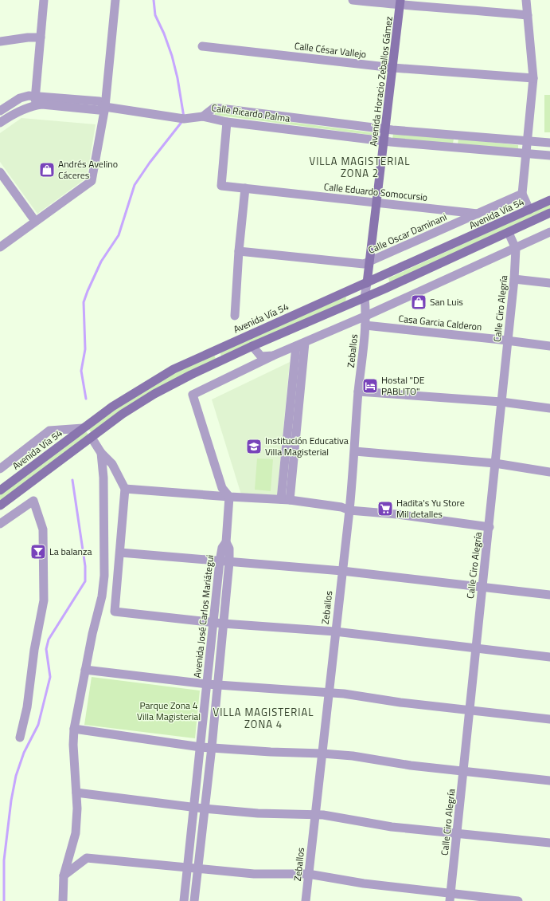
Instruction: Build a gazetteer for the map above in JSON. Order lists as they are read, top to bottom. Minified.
{"streets":{"main road":["Avenida Horacio Zeballos Gámez","Avenida Vía 54"],"street":["Calle César Vallejo","Calle Ricardo Palma","Calle Eduardo Somocursio","Calle Oscar Daminani","Calle Ciro Alegría","Casa Garcia Calderon","Zeballos","Avenida José Carlos Mariátegui"]},"crossings":[["Calle César Vallejo","Avenida Horacio Zeballos Gámez"],["Avenida Horacio Zeballos Gámez","Calle Ricardo Palma"],["Avenida Horacio Zeballos Gámez","Calle Eduardo Somocursio"],["Avenida Horacio Zeballos Gámez","Avenida Vía 54"],["Avenida Horacio Zeballos Gámez","Calle Oscar Daminani"],["Avenida Horacio Zeballos Gámez","Zeballos"],["Calle Ricardo Palma","Calle Eduardo Somocursio"],["Calle Eduardo Somocursio","Calle Oscar Daminani"],["Calle Ciro Alegría","Casa Garcia Calderon"],["Casa Garcia Calderon","Zeballos"]],"districts":["VILLA MAGISTERIAL ZONA 2","VILLA MAGISTERIAL ZONA 4"],"parks":["Parque Zona 4 Villa Magisterial"],"places":{"shop":["Andrés Avelino Cáceres","San Luis"],"hotel":["Hostal \"DE PABLITO\""],"school or university":["Institución Educativa Villa Magisterial"],"supermarket":["Hadita's Yu Store Mil detalles"],"bar":["La balanza"]}}
